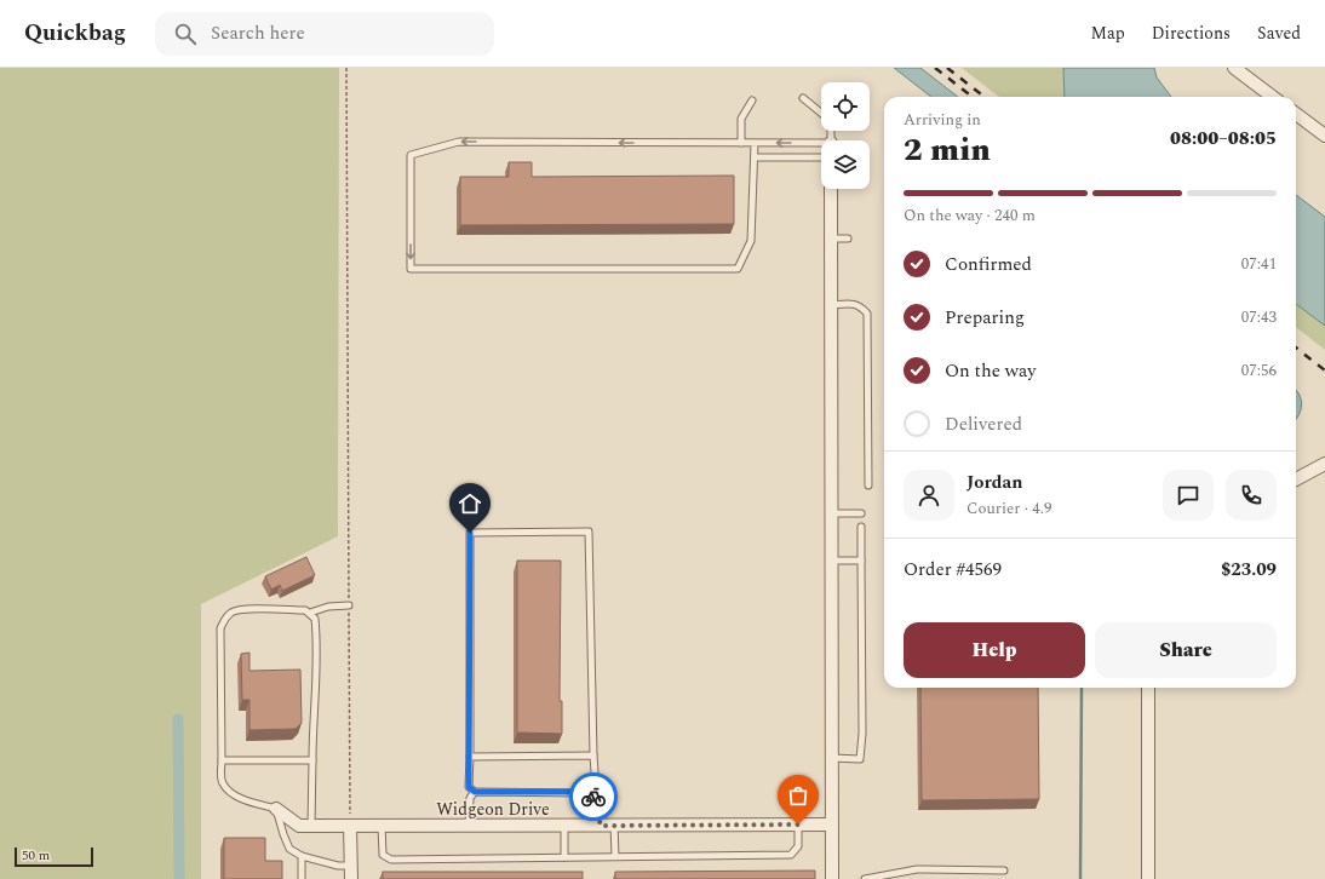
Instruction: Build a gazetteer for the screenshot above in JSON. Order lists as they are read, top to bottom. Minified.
{"streets":{"street":["Widgeon Drive"]},"scale_bar":"50 m","page":{"header":"Quickbag","search":"Search here","nav":["Map","Directions","Saved"],"heading":["2 min","Arriving in","08:00–08:05"],"panel":["Jordan","Courier · 4.9","Order #4569","$23.09"],"bar":"On the way · 240 m","list":[["Confirmed","07:41"],["Preparing","07:43"],["On the way","07:56"],"Delivered"],"buttons":["Help","Share"],"scale":"50 m"}}
